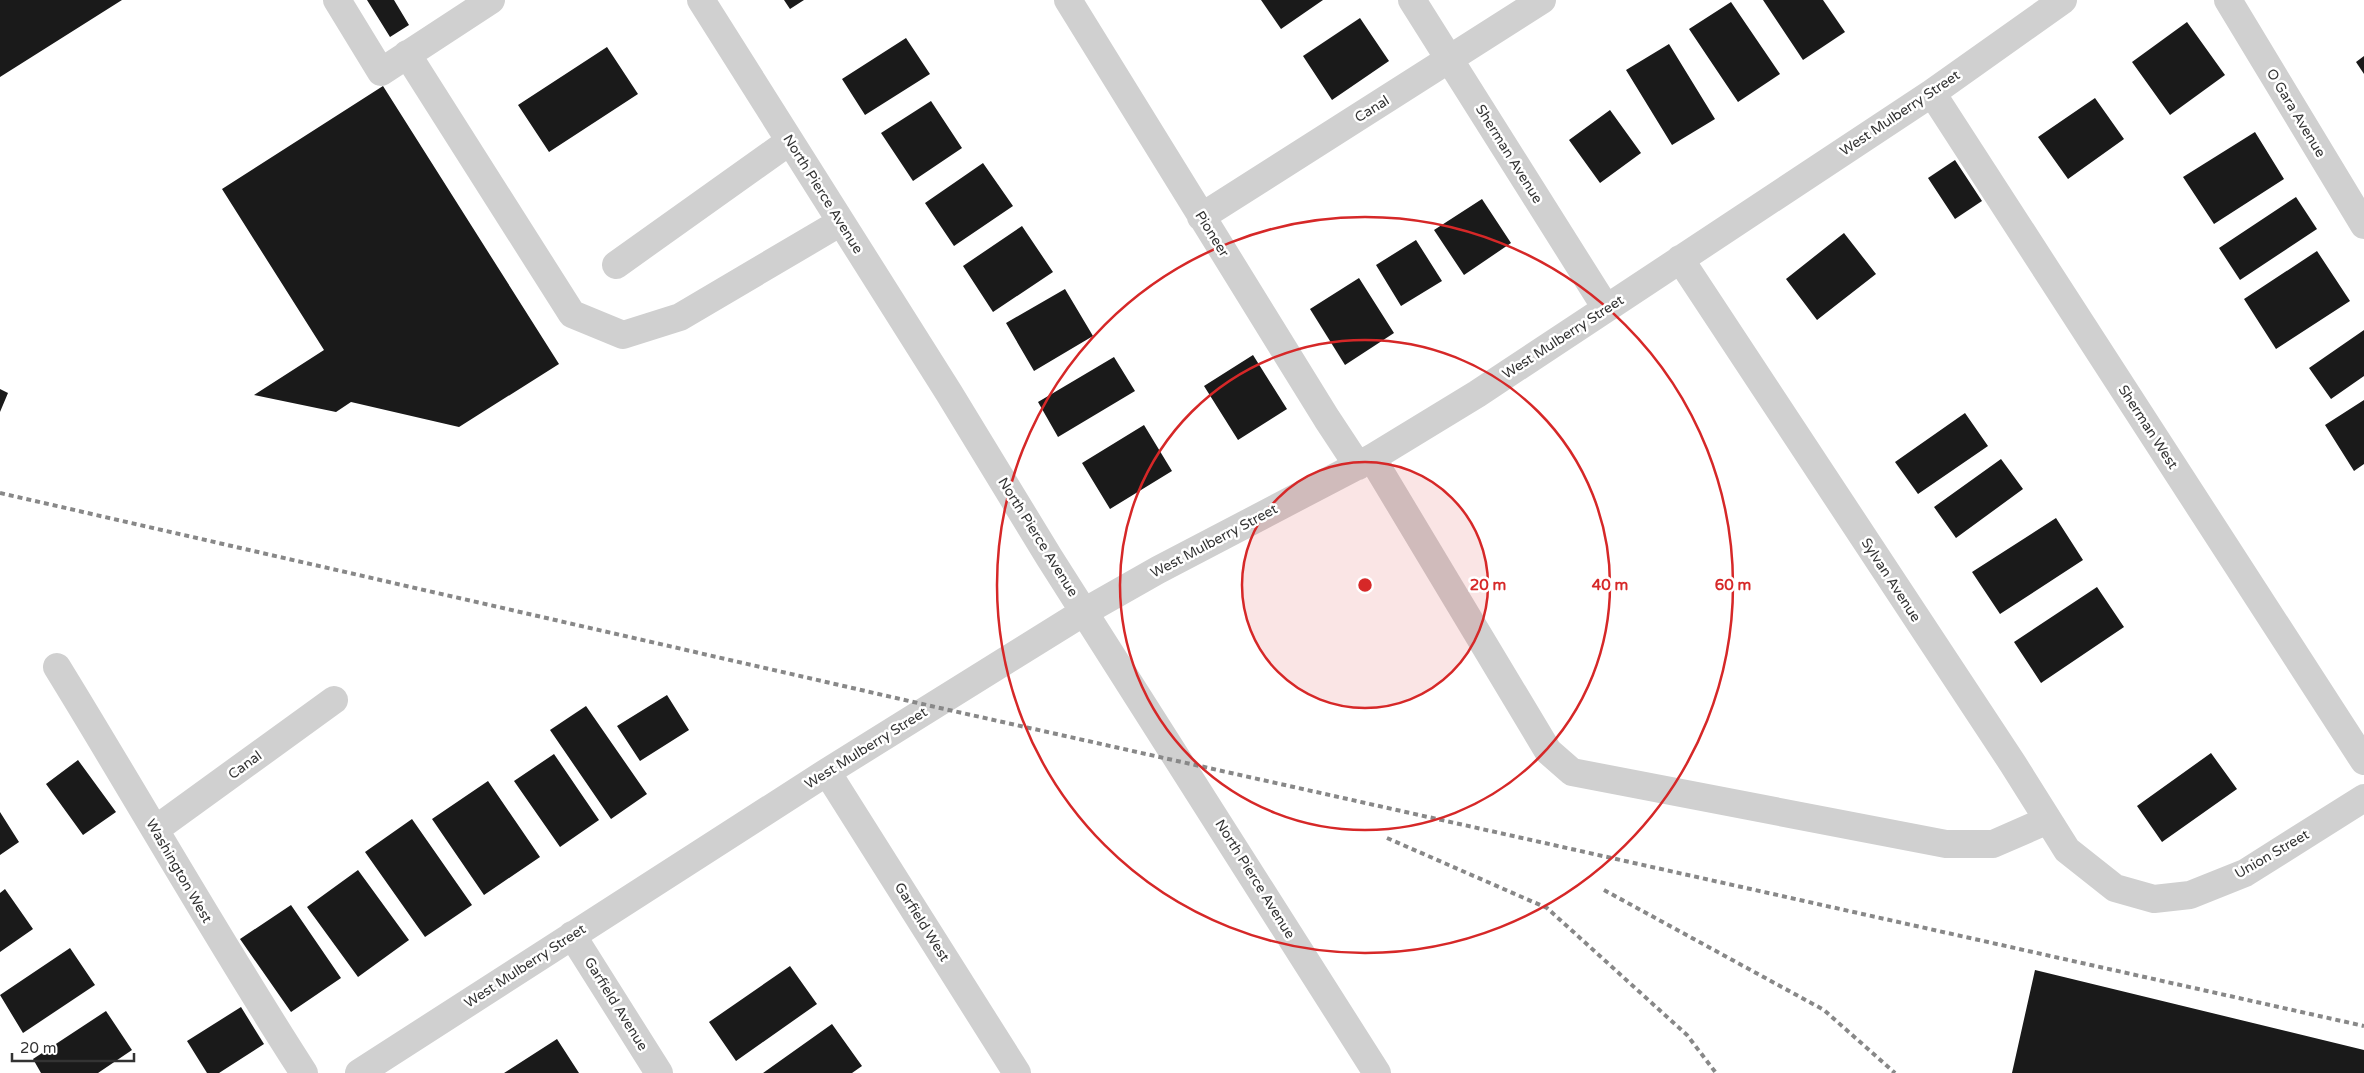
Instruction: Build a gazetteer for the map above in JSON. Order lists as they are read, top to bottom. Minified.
{"streets":{"street":["Canal","West Mulberry Street","O Gara Avenue","Sherman Avenue","North Pierce Avenue","Pioneer","Sherman West","Sylvan Avenue","Union Street","Washington West","Garfield West","Garfield Avenue"]},"crossings":[["Canal","Sherman Avenue"],["Canal","Pioneer"],["Canal","Washington West"],["West Mulberry Street","Sherman Avenue"],["West Mulberry Street","North Pierce Avenue"],["West Mulberry Street","Pioneer"],["West Mulberry Street","Sherman West"],["West Mulberry Street","Sylvan Avenue"],["West Mulberry Street","Garfield West"],["West Mulberry Street","Garfield Avenue"],["Pioneer","Sylvan Avenue"],["Sylvan Avenue","Union Street"]],"scale_bar":"20 m","rings":["20 m","40 m","60 m"]}
